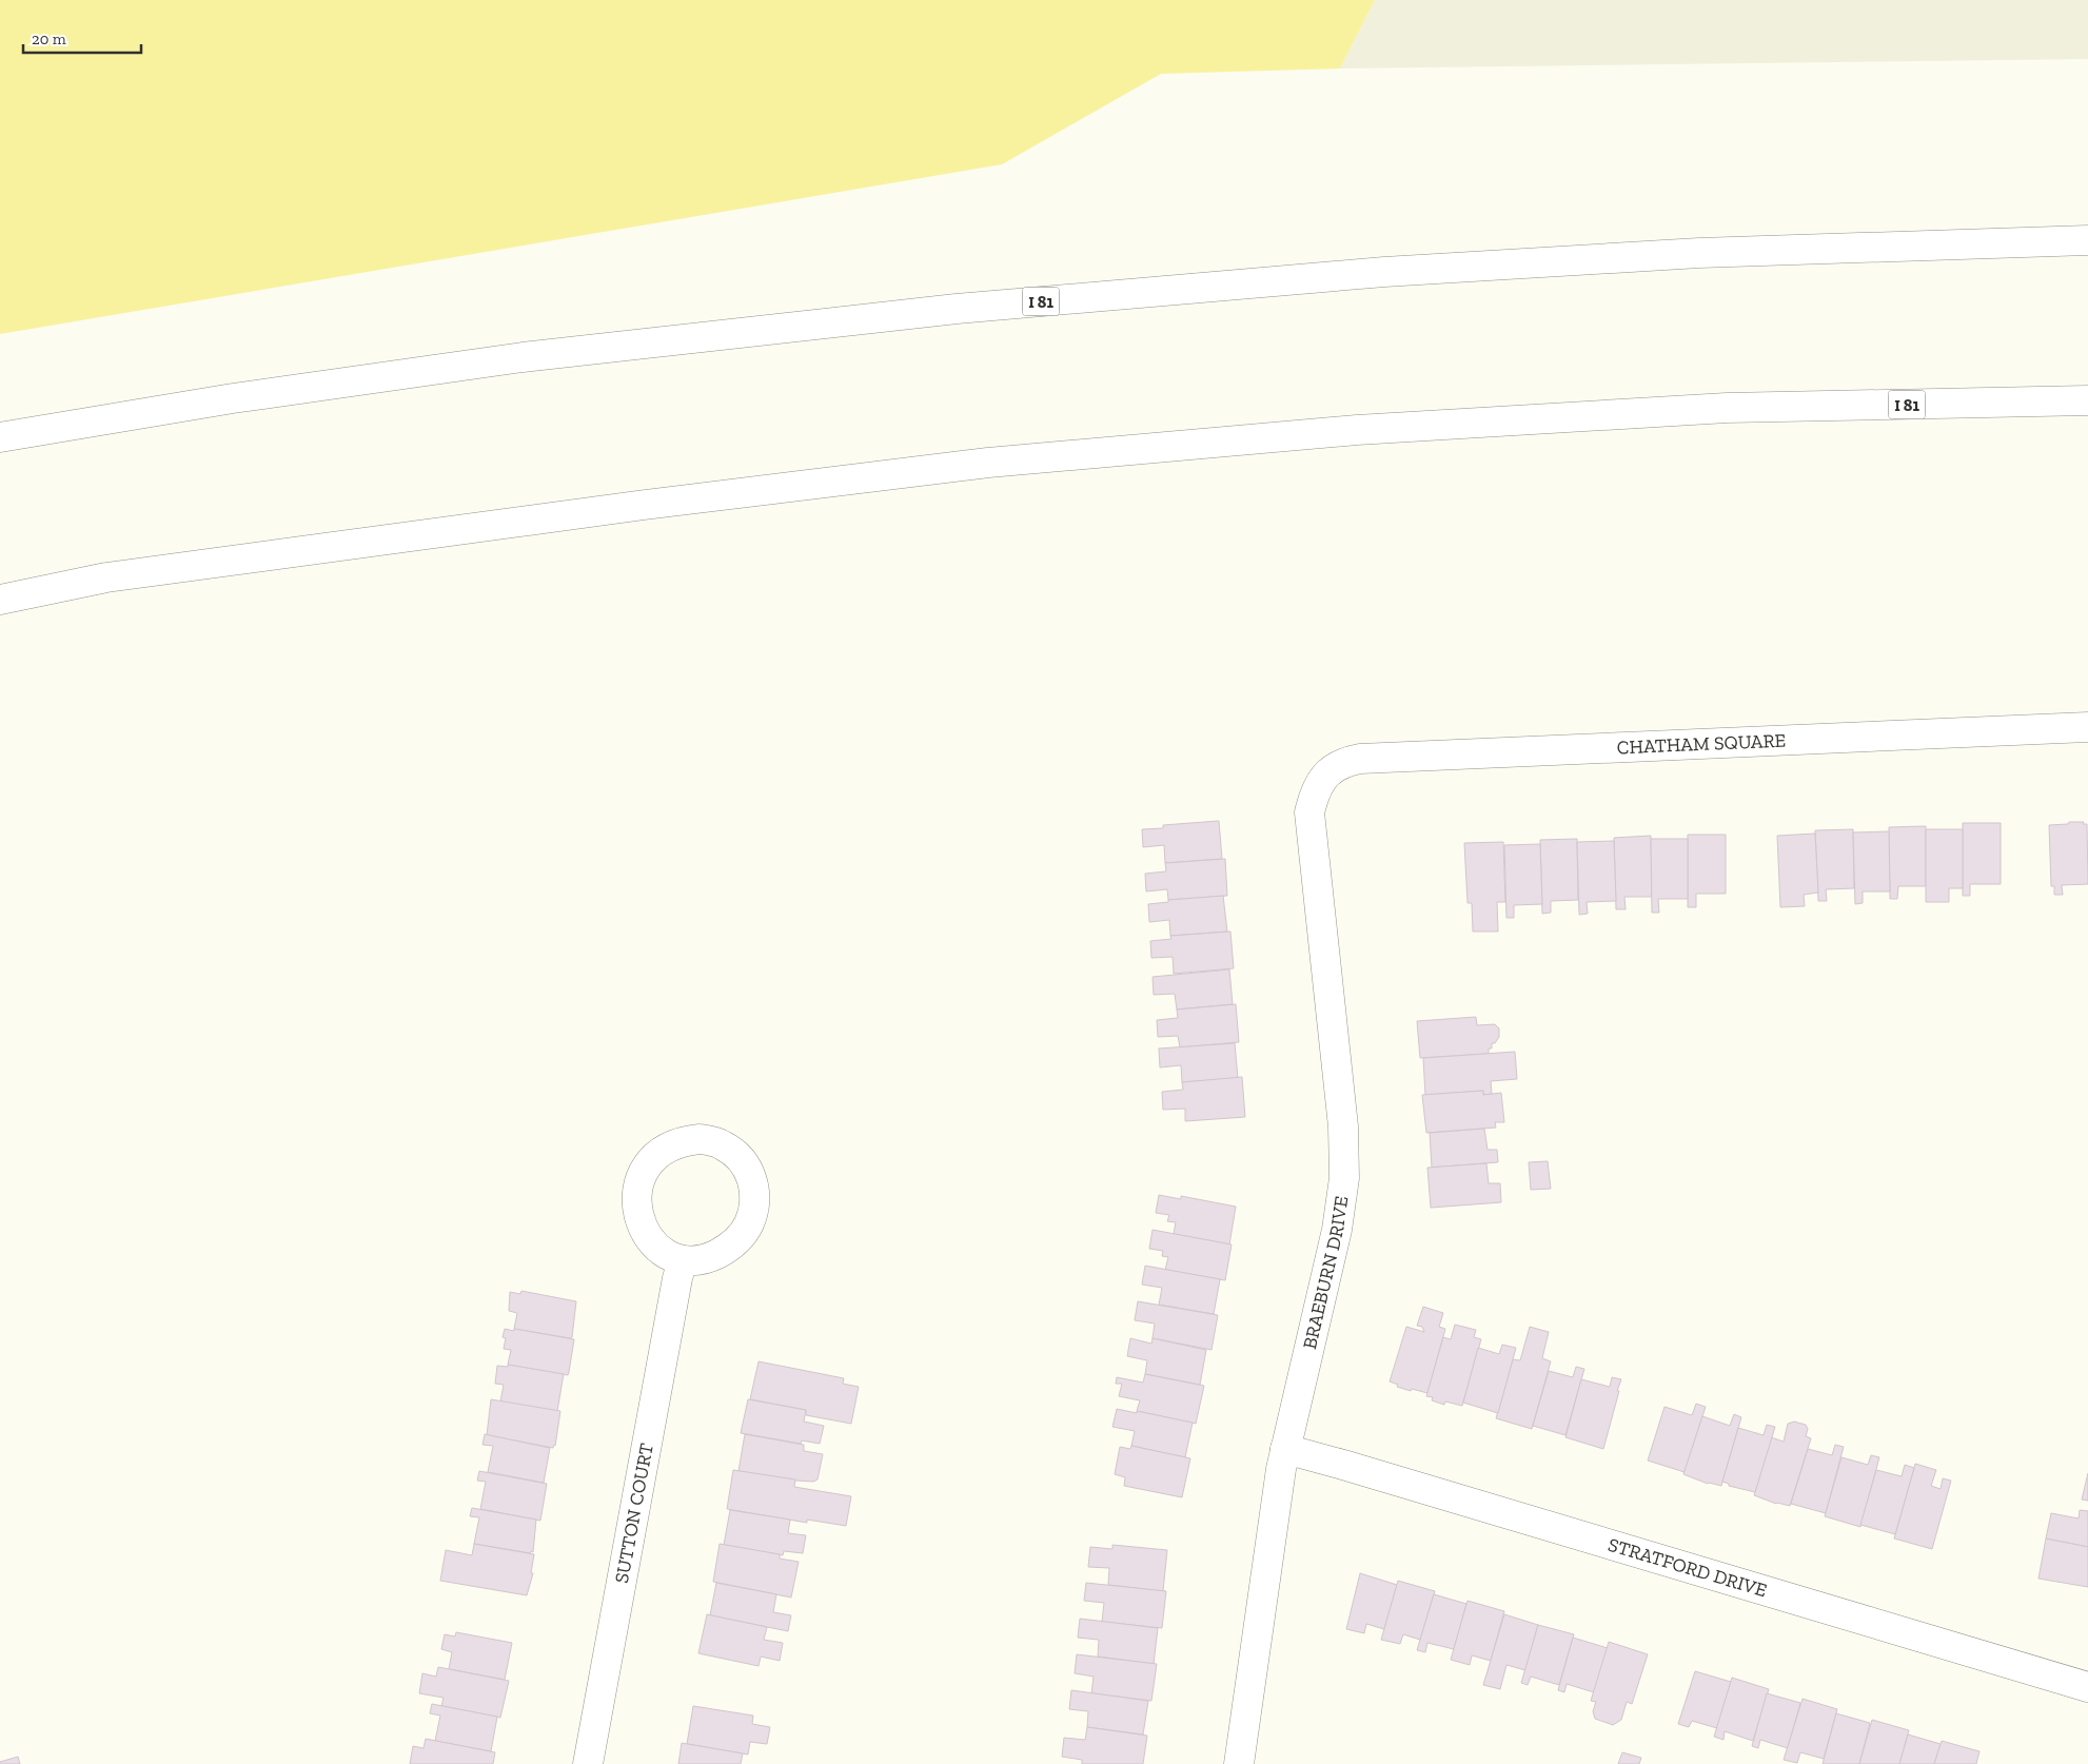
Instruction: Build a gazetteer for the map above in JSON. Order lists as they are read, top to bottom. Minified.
{"streets":{"main road":["I 81","CHATHAM SQUARE","BRAEBURN DRIVE","SUTTON COURT","STRATFORD DRIVE"]},"crossings":[["CHATHAM SQUARE","BRAEBURN DRIVE"],["BRAEBURN DRIVE","STRATFORD DRIVE"]],"scale_bar":"20 m"}
